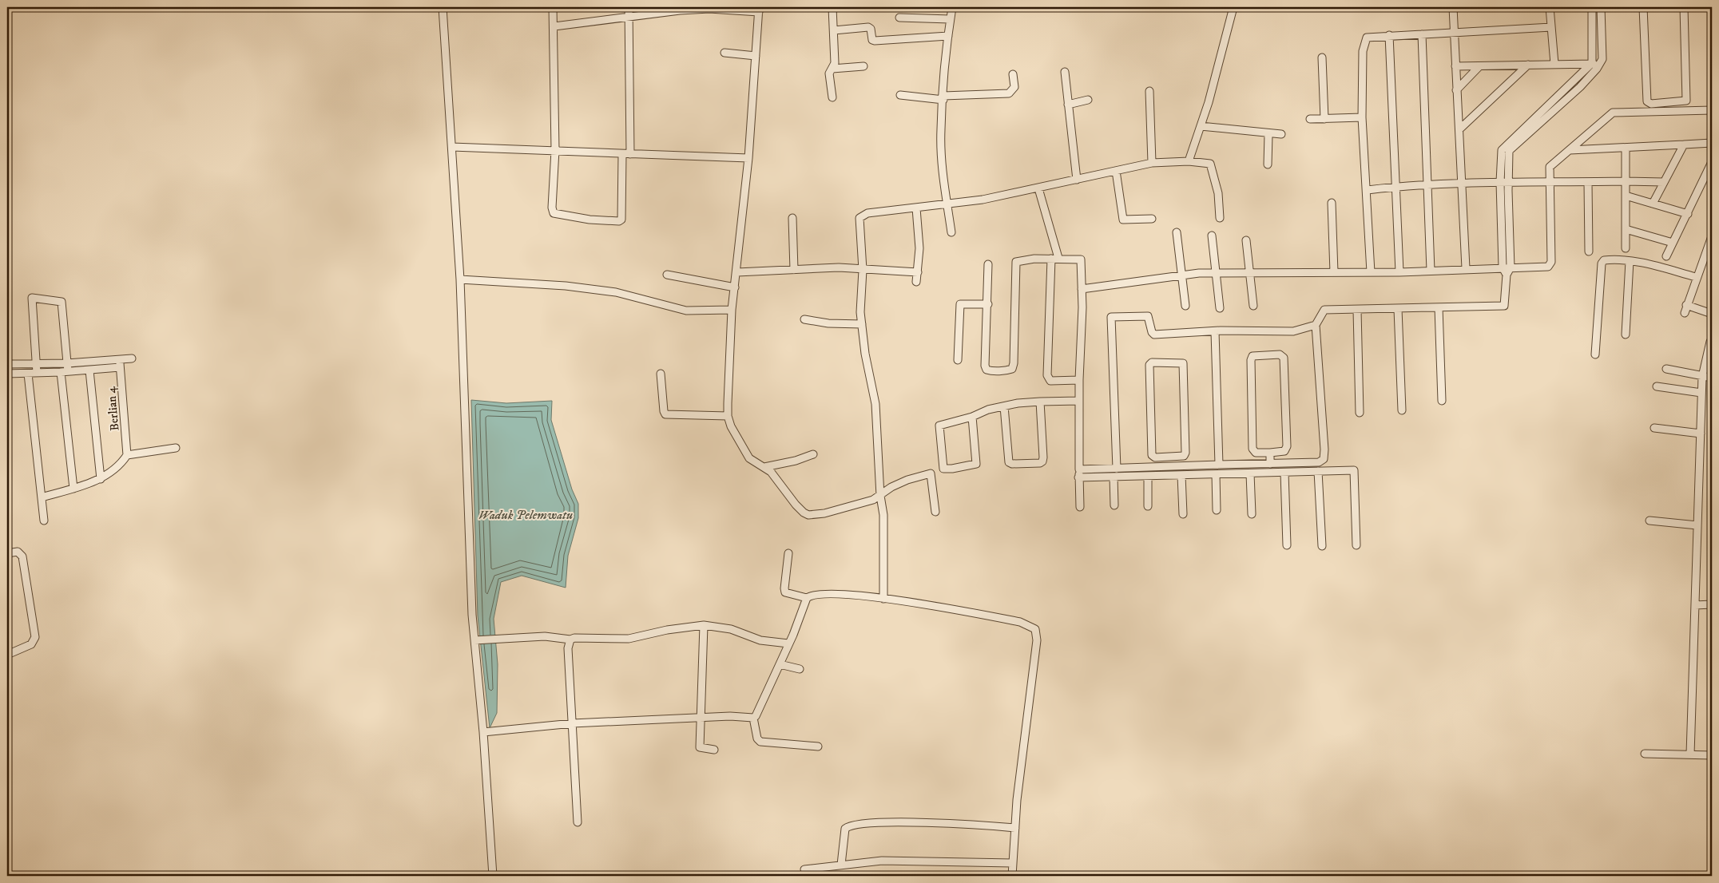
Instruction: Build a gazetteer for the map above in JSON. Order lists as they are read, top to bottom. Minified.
{"streets":{"street":["Berlian 4"]},"water":["Waduk Pelemwatu"]}
